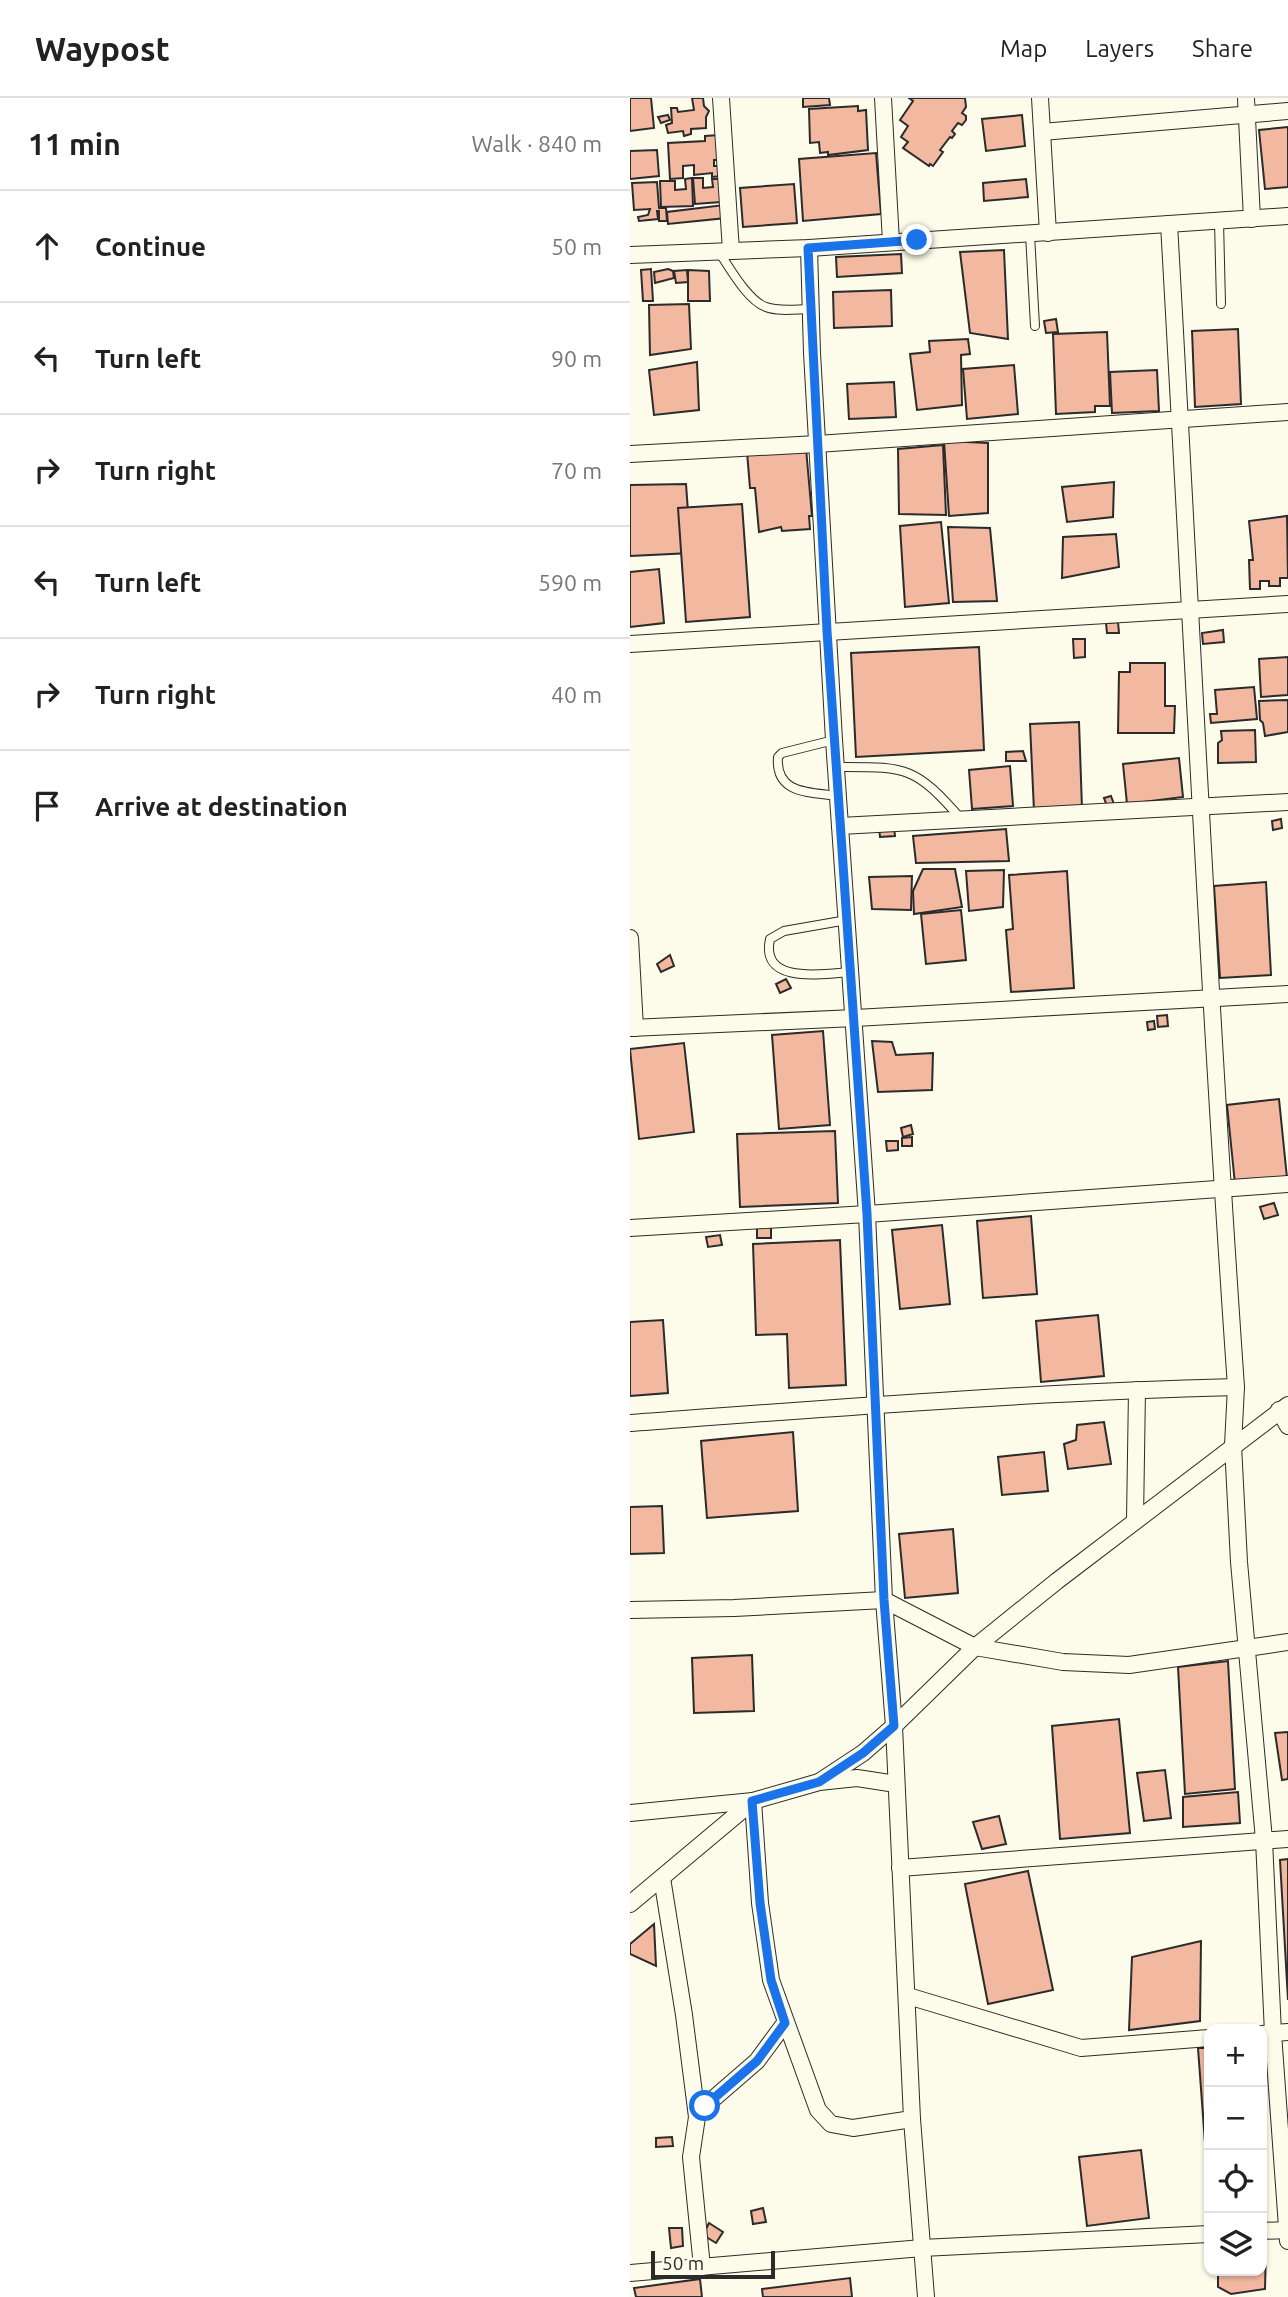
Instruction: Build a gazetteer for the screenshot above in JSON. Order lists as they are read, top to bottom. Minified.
{"scale_bar":"50 m","page":{"header":"Waypost","nav":["Map","Layers","Share"],"heading":["11 min","Walk · 840 m"],"list":[["Continue","50 m"],["Turn left","90 m"],["Turn right","70 m"],["Turn left","590 m"],["Turn right","40 m"],"Arrive at destination"],"map_buttons":["+","−"],"scale":"50 m"}}
